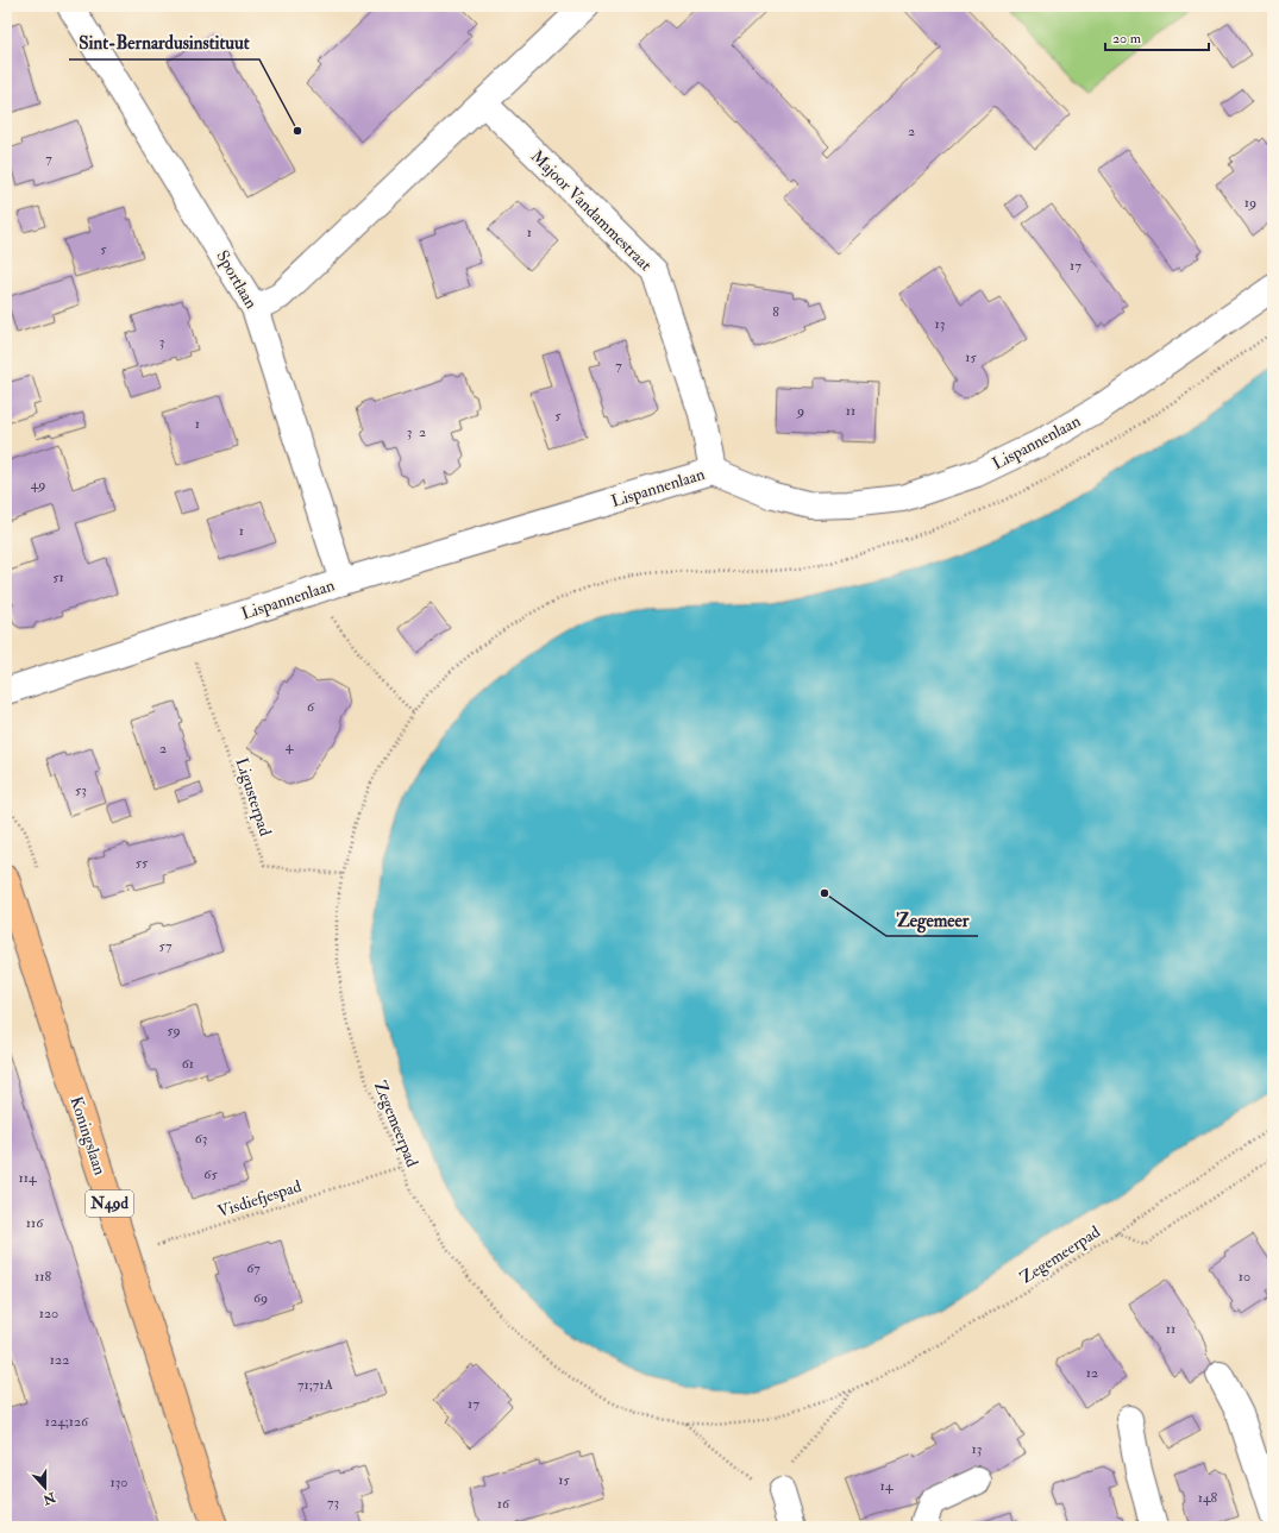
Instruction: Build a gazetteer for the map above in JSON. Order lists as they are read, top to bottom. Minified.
{"streets":{"main road":["Koningslaan","N49d"],"street":["Majoor Vandammestraat","Sportlaan","Lispannenlaan"],"path":["Ligusterpad","Zegemeerpad","Visdiefjespad"]},"crossings":[["Majoor Vandammestraat","Lispannenlaan"],["Sportlaan","Lispannenlaan"],["Ligusterpad","Zegemeerpad"],["Zegemeerpad","Visdiefjespad"],["Koningslaan","Visdiefjespad"]],"places":["Sint-Bernardusinstituut","Zegemeer"],"house_numbers":["2","7","19","1","5","17","8","13","3","15","7","9","11","5","1","3","2","49","1","51","6","4","2","53","55","57","59","61","63","65","114","116","67","118","10","69","120","11","122","12","71;71A","17","124;126","13","15","130","14","148","73","16"],"scale_bar":"20 m","north":"bottom"}
